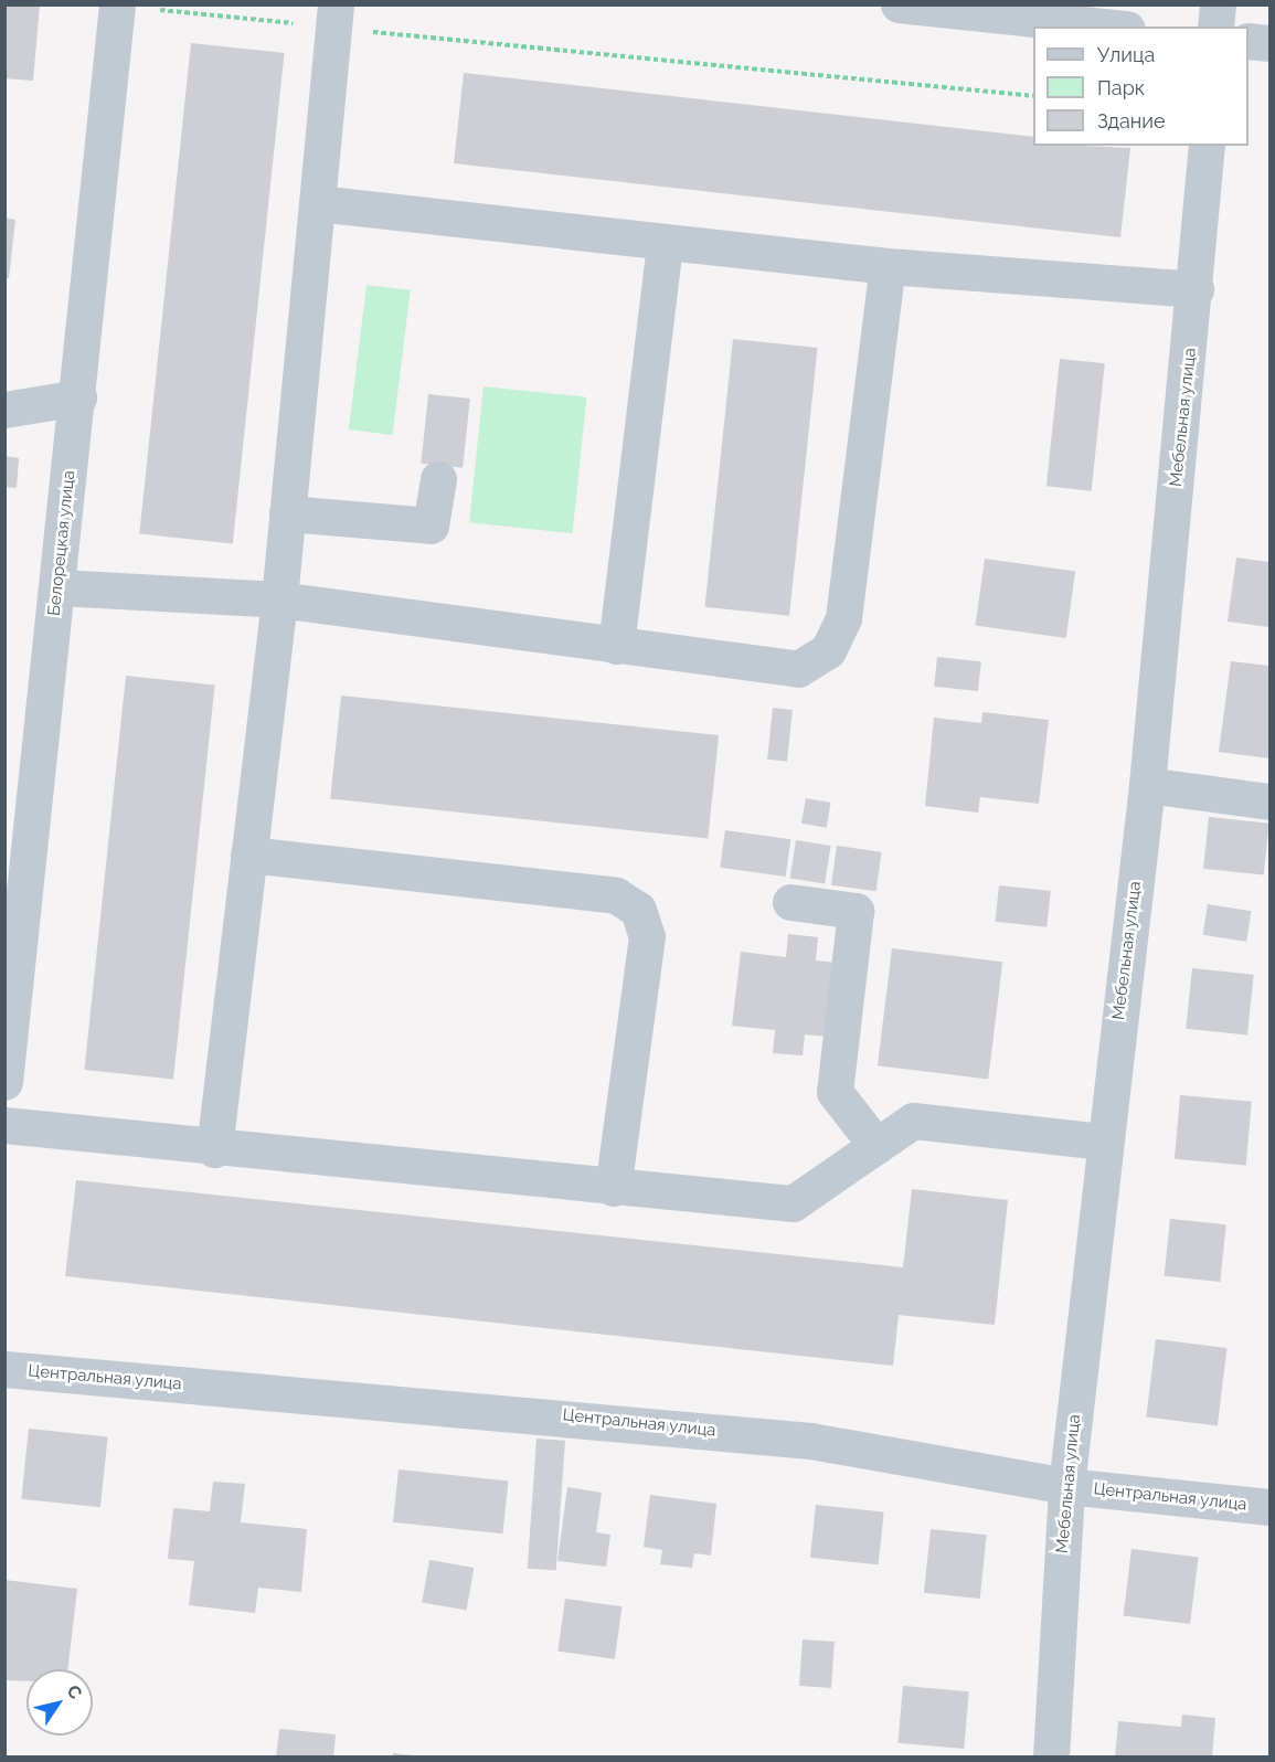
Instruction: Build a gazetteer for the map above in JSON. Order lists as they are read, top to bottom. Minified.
{"streets":{"street":["Мебельная улица","Белорецкая улица","Центральная улица"]},"crossings":[["Мебельная улица","Центральная улица"]],"legend":["Улица","Парк","Здание"],"north":"top right"}
